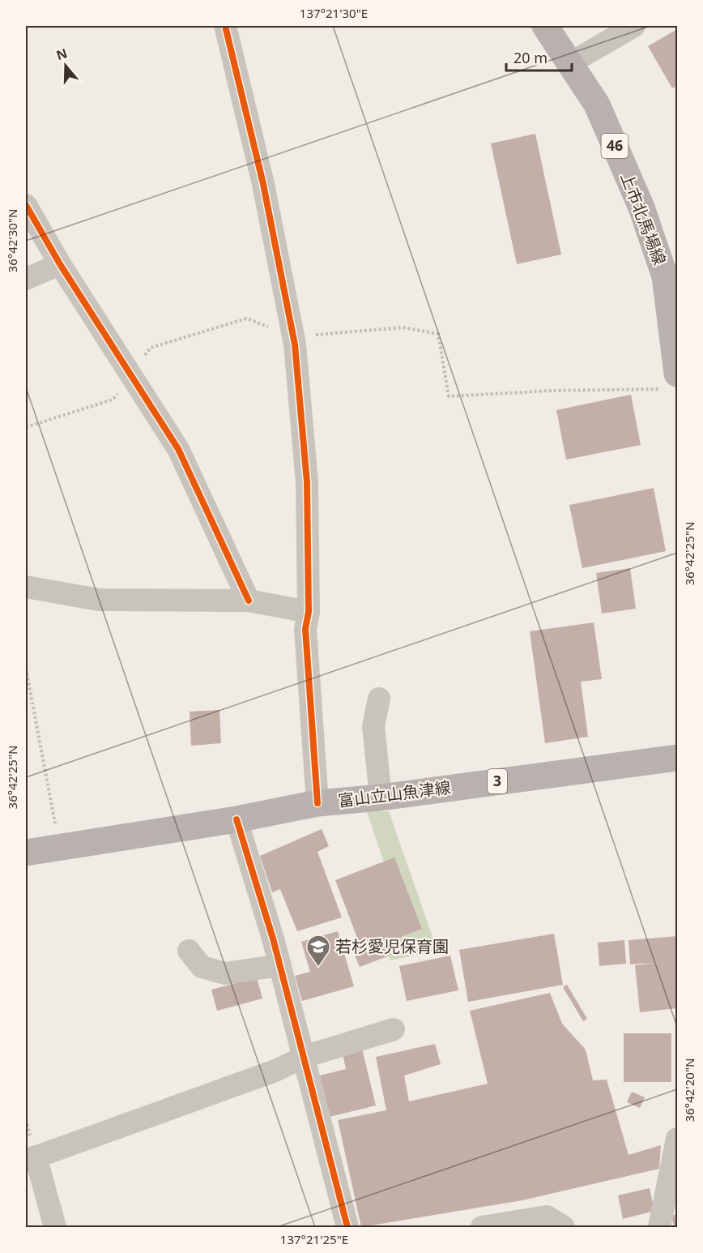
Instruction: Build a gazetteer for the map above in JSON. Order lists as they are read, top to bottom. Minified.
{"streets":{"main road":["46","上市北馬場線","3","富山立山魚津線"]},"places":{"school or university":["若杉愛児保育園"]},"scale_bar":"20 m","north":"top","coordinates":["137°21'30\"E","36°42'30\"N","36°42'25\"N","36°42'20\"N","137°21'25\"E"]}
